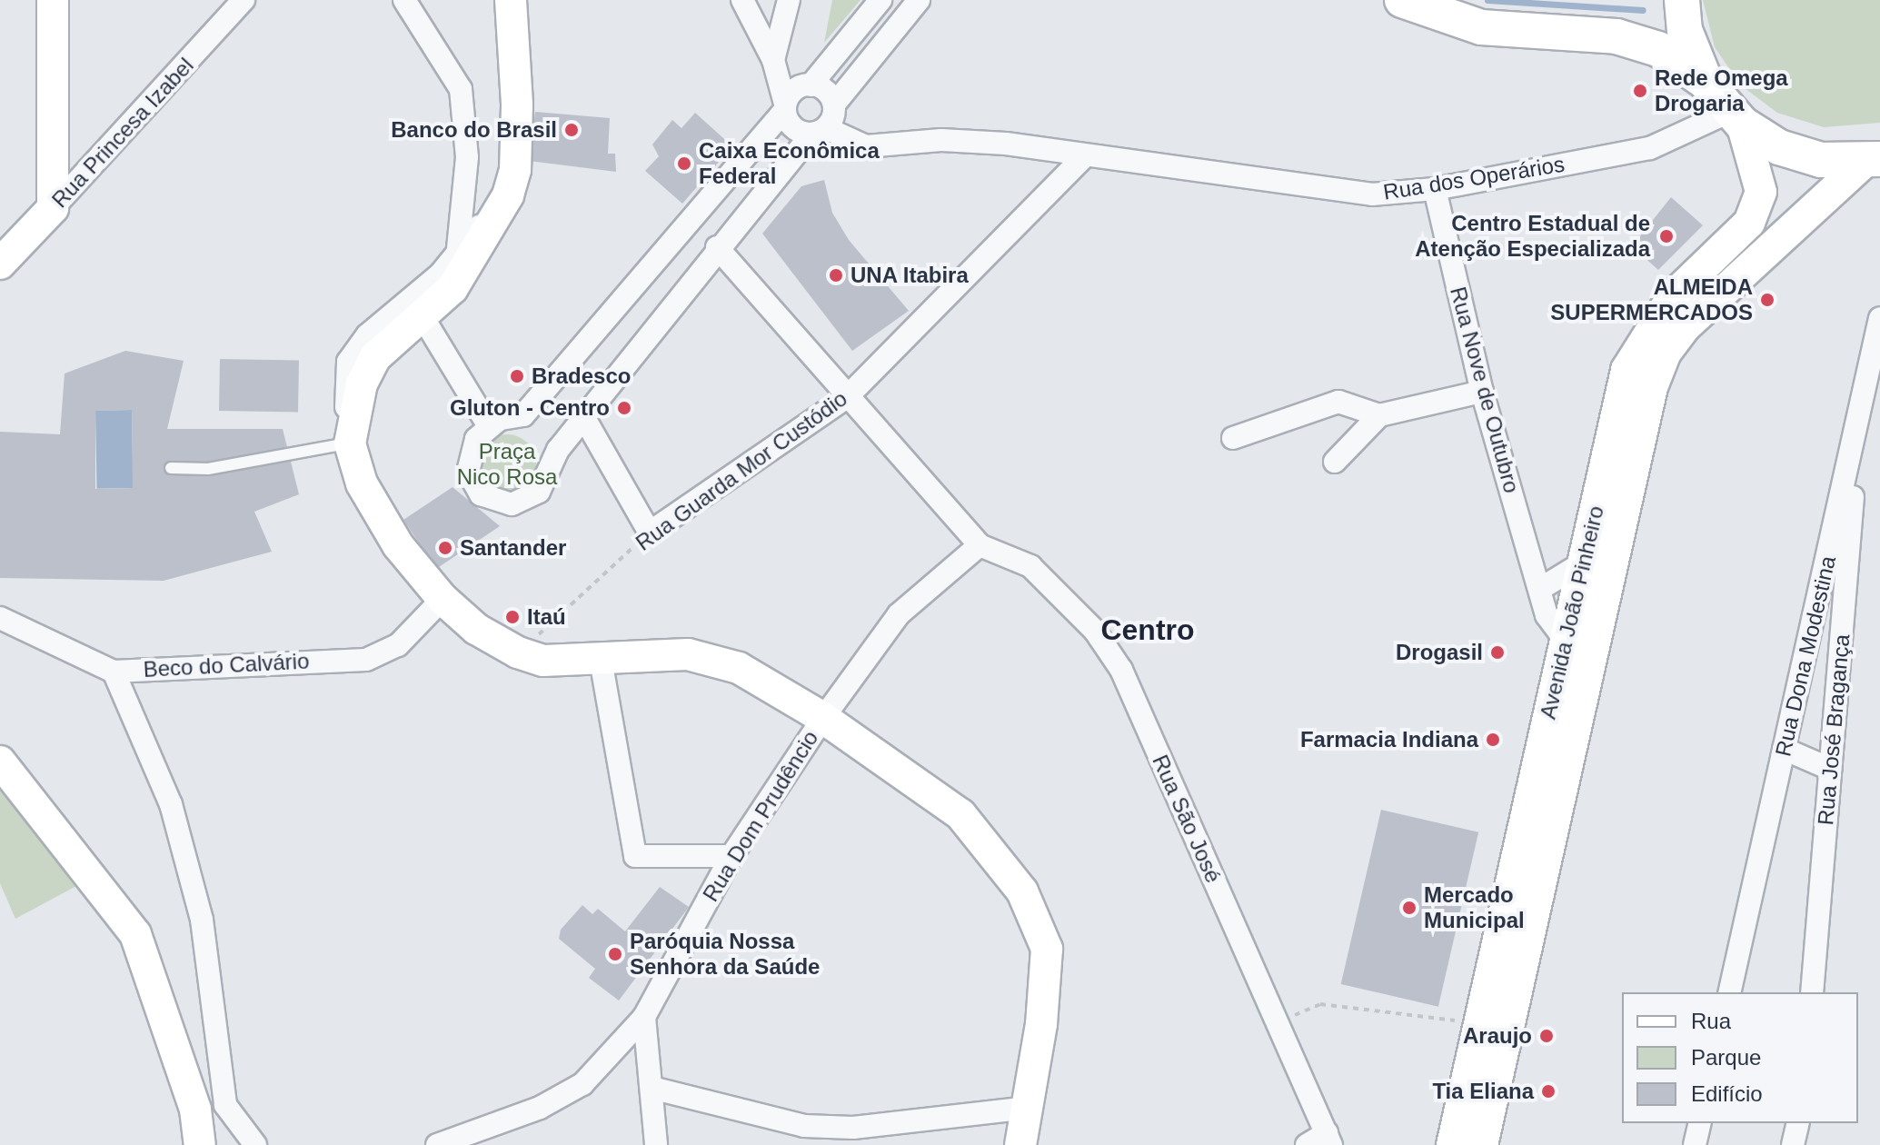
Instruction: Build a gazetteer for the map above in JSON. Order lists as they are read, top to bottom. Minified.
{"streets":{"street":["Rua Princesa Izabel","Rua dos Operários","Rua Nove de Outubro","Rua Guarda Mor Custódio","Avenida João Pinheiro","Rua Dona Modestina","Beco do Calvário","Rua José Bragança","Rua Dom Prudêncio","Rua São José"]},"crossings":[["Rua dos Operários","Rua Nove de Outubro"],["Rua dos Operários","Rua Guarda Mor Custódio"],["Rua dos Operários","Avenida João Pinheiro"],["Rua Nove de Outubro","Avenida João Pinheiro"],["Rua Dona Modestina","Rua José Bragança"],["Rua Dom Prudêncio","Rua São José"]],"districts":["Centro"],"parks":["Praça Nico Rosa"],"places":["Rede Omega Drogaria","Banco do Brasil","Caixa Econômica Federal","Centro Estadual de Atenção Especializada","UNA Itabira","ALMEIDA SUPERMERCADOS","Bradesco","Gluton - Centro","Santander","Itaú","Drogasil","Farmacia Indiana","Mercado Municipal","Paróquia Nossa Senhora da Saúde","Araujo","Tia Eliana"],"legend":["Rua","Parque","Edifício"]}
